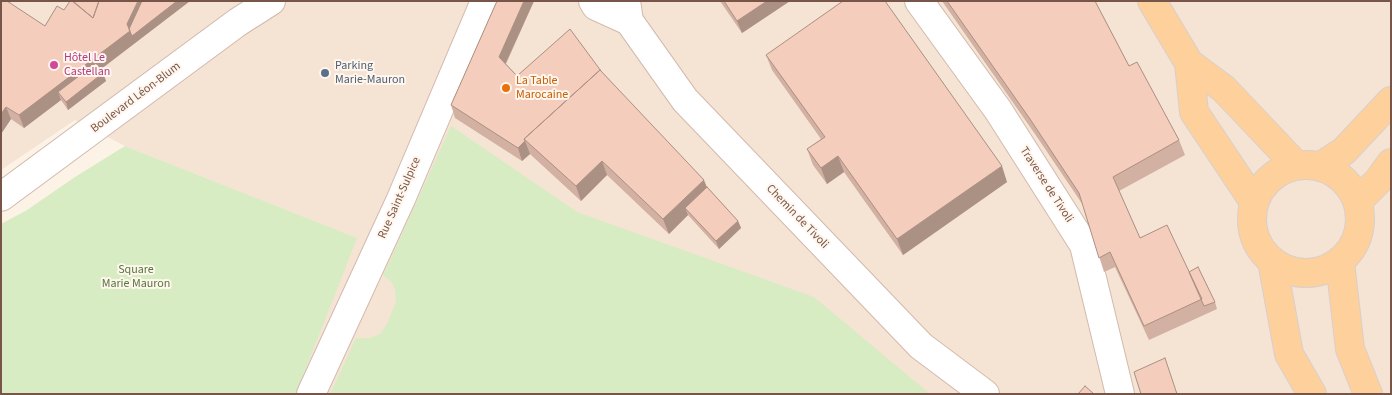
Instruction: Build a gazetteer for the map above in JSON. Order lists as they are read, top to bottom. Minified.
{"streets":{"street":["Boulevard Léon-Blum","Traverse de Tivoli","Rue Saint-Sulpice","Chemin de Tivoli"]},"parks":["Square Marie Mauron"],"places":["Hôtel Le Castellan","Parking Marie-Mauron","La Table Marocaine"]}
